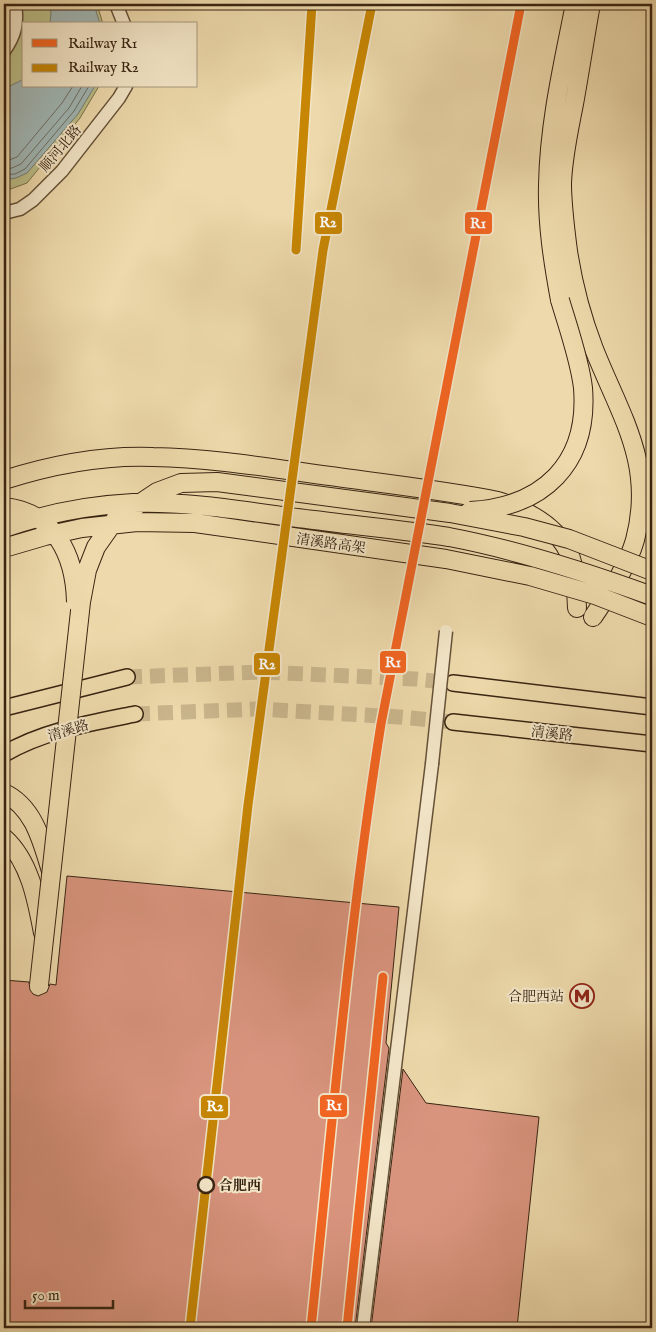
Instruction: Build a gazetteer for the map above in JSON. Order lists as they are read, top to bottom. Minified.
{"streets":{"highway":["清溪路高架"],"main road":["清溪路"],"street":["顺河北路"]},"places":{"metro station":["合肥西站"],"other":["合肥西"]},"lines":["rail line R1","rail line R2"],"legend":["Railway R1","Railway R2"],"scale_bar":"50 m"}
